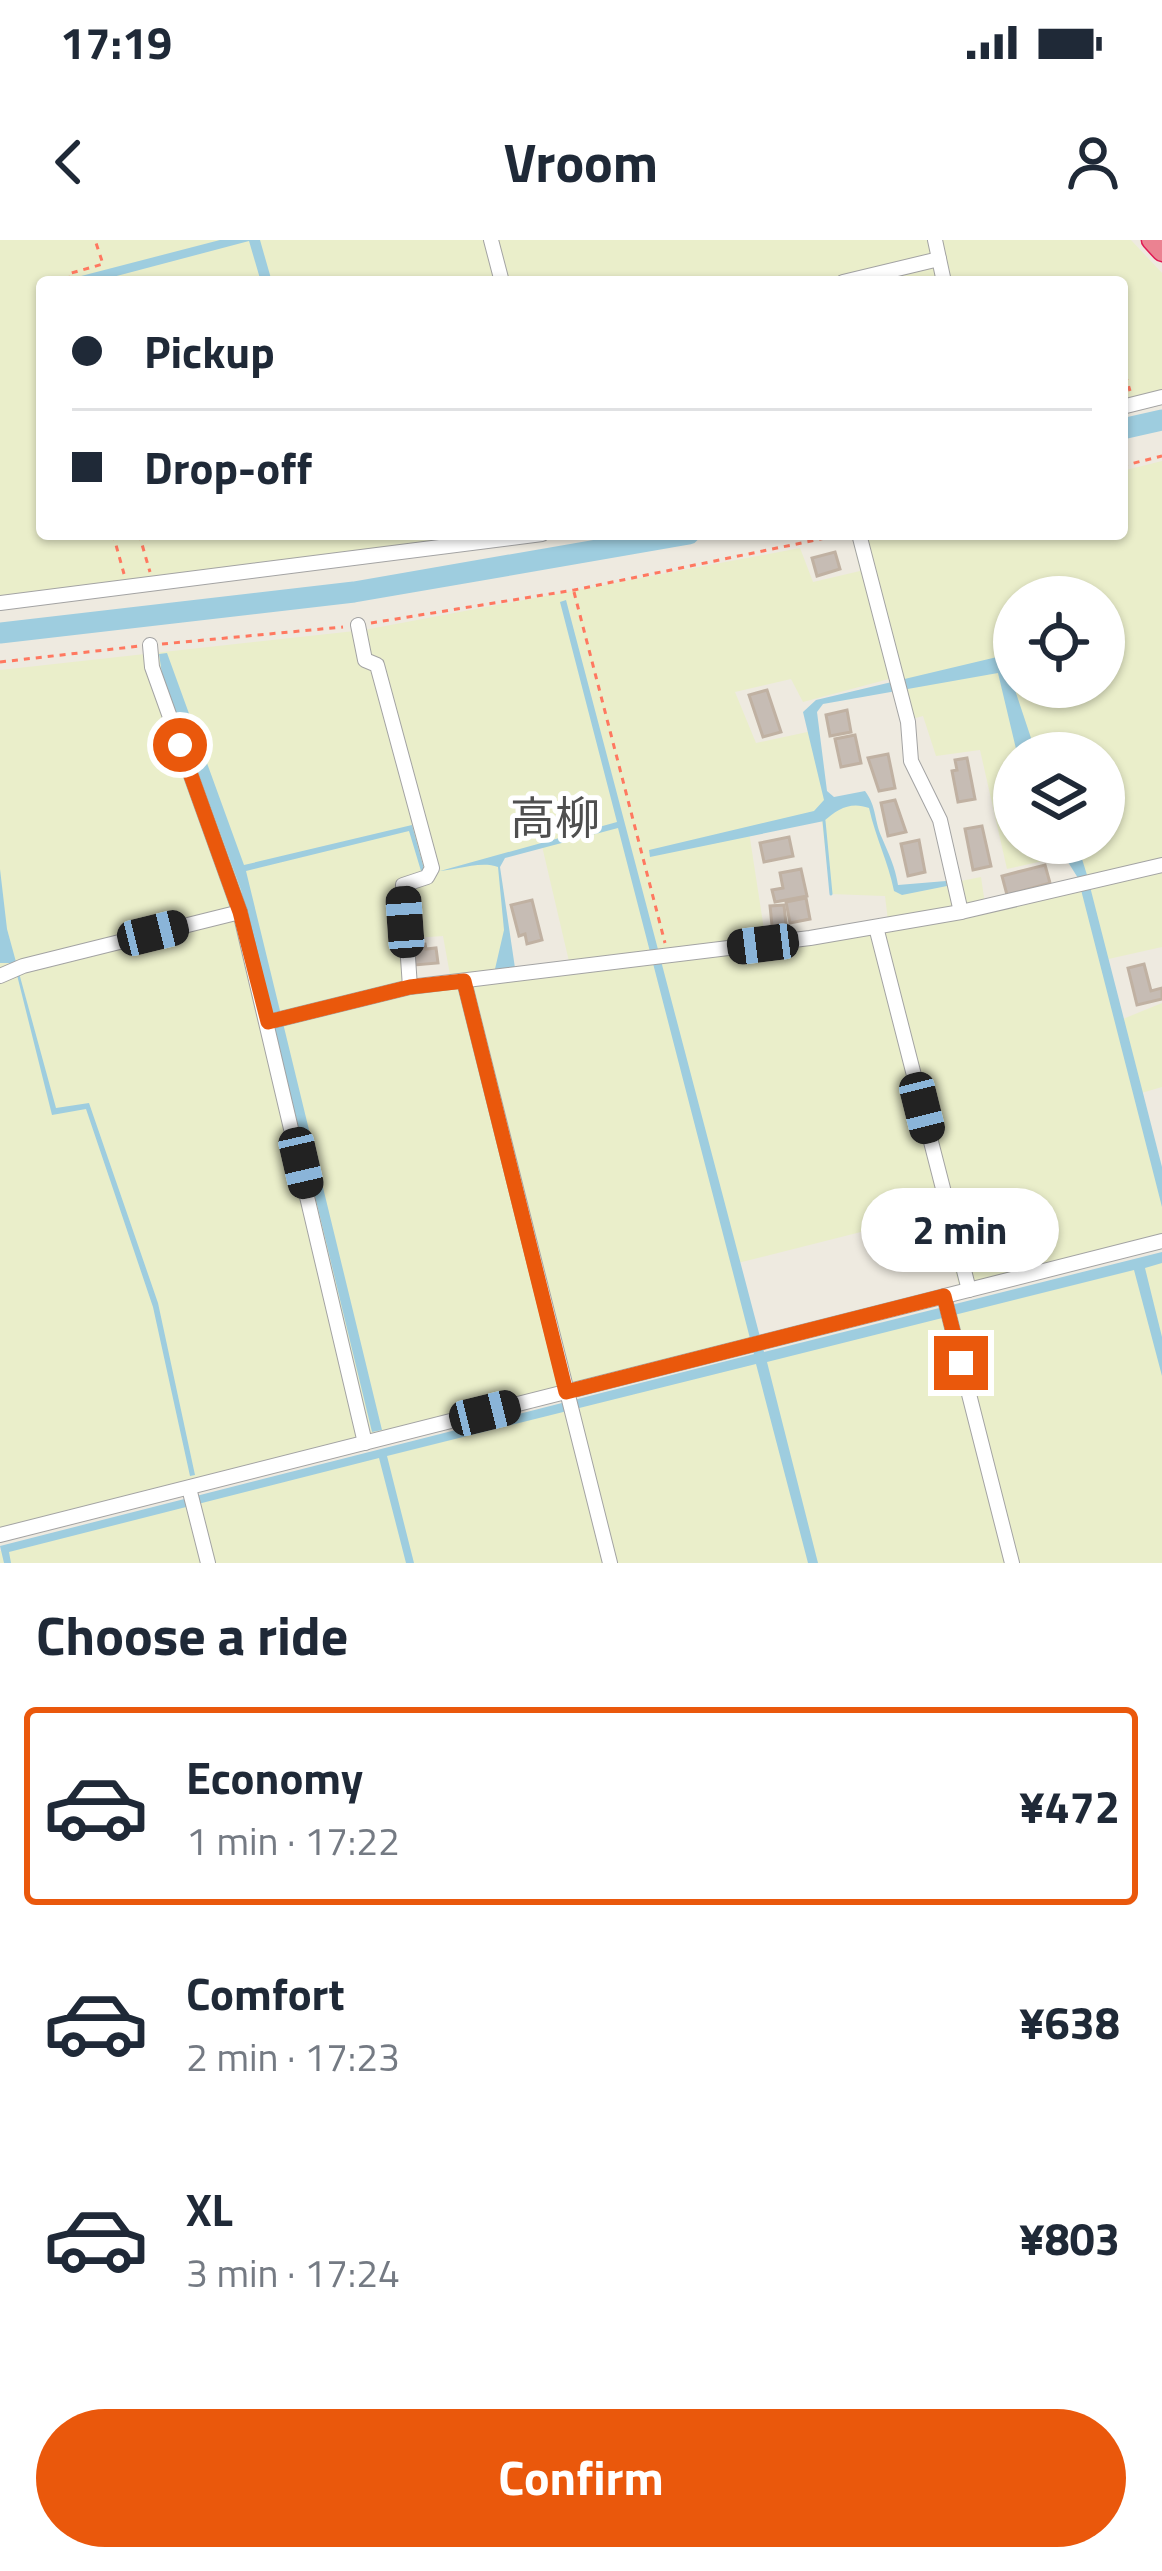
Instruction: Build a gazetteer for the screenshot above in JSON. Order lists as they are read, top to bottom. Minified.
{"districts":["高柳"],"page":{"status":"17:19","header":"Vroom","banner":["Pickup","Drop-off"],"bubble":"2 min","heading":"Choose a ride","list":[{"name":"Economy","note":"1 min · 17:22","value":"¥472"},{"name":"Comfort","note":"2 min · 17:23","value":"¥638"},{"name":"XL","note":"3 min · 17:24","value":"¥803"}],"buttons":"Confirm"}}
